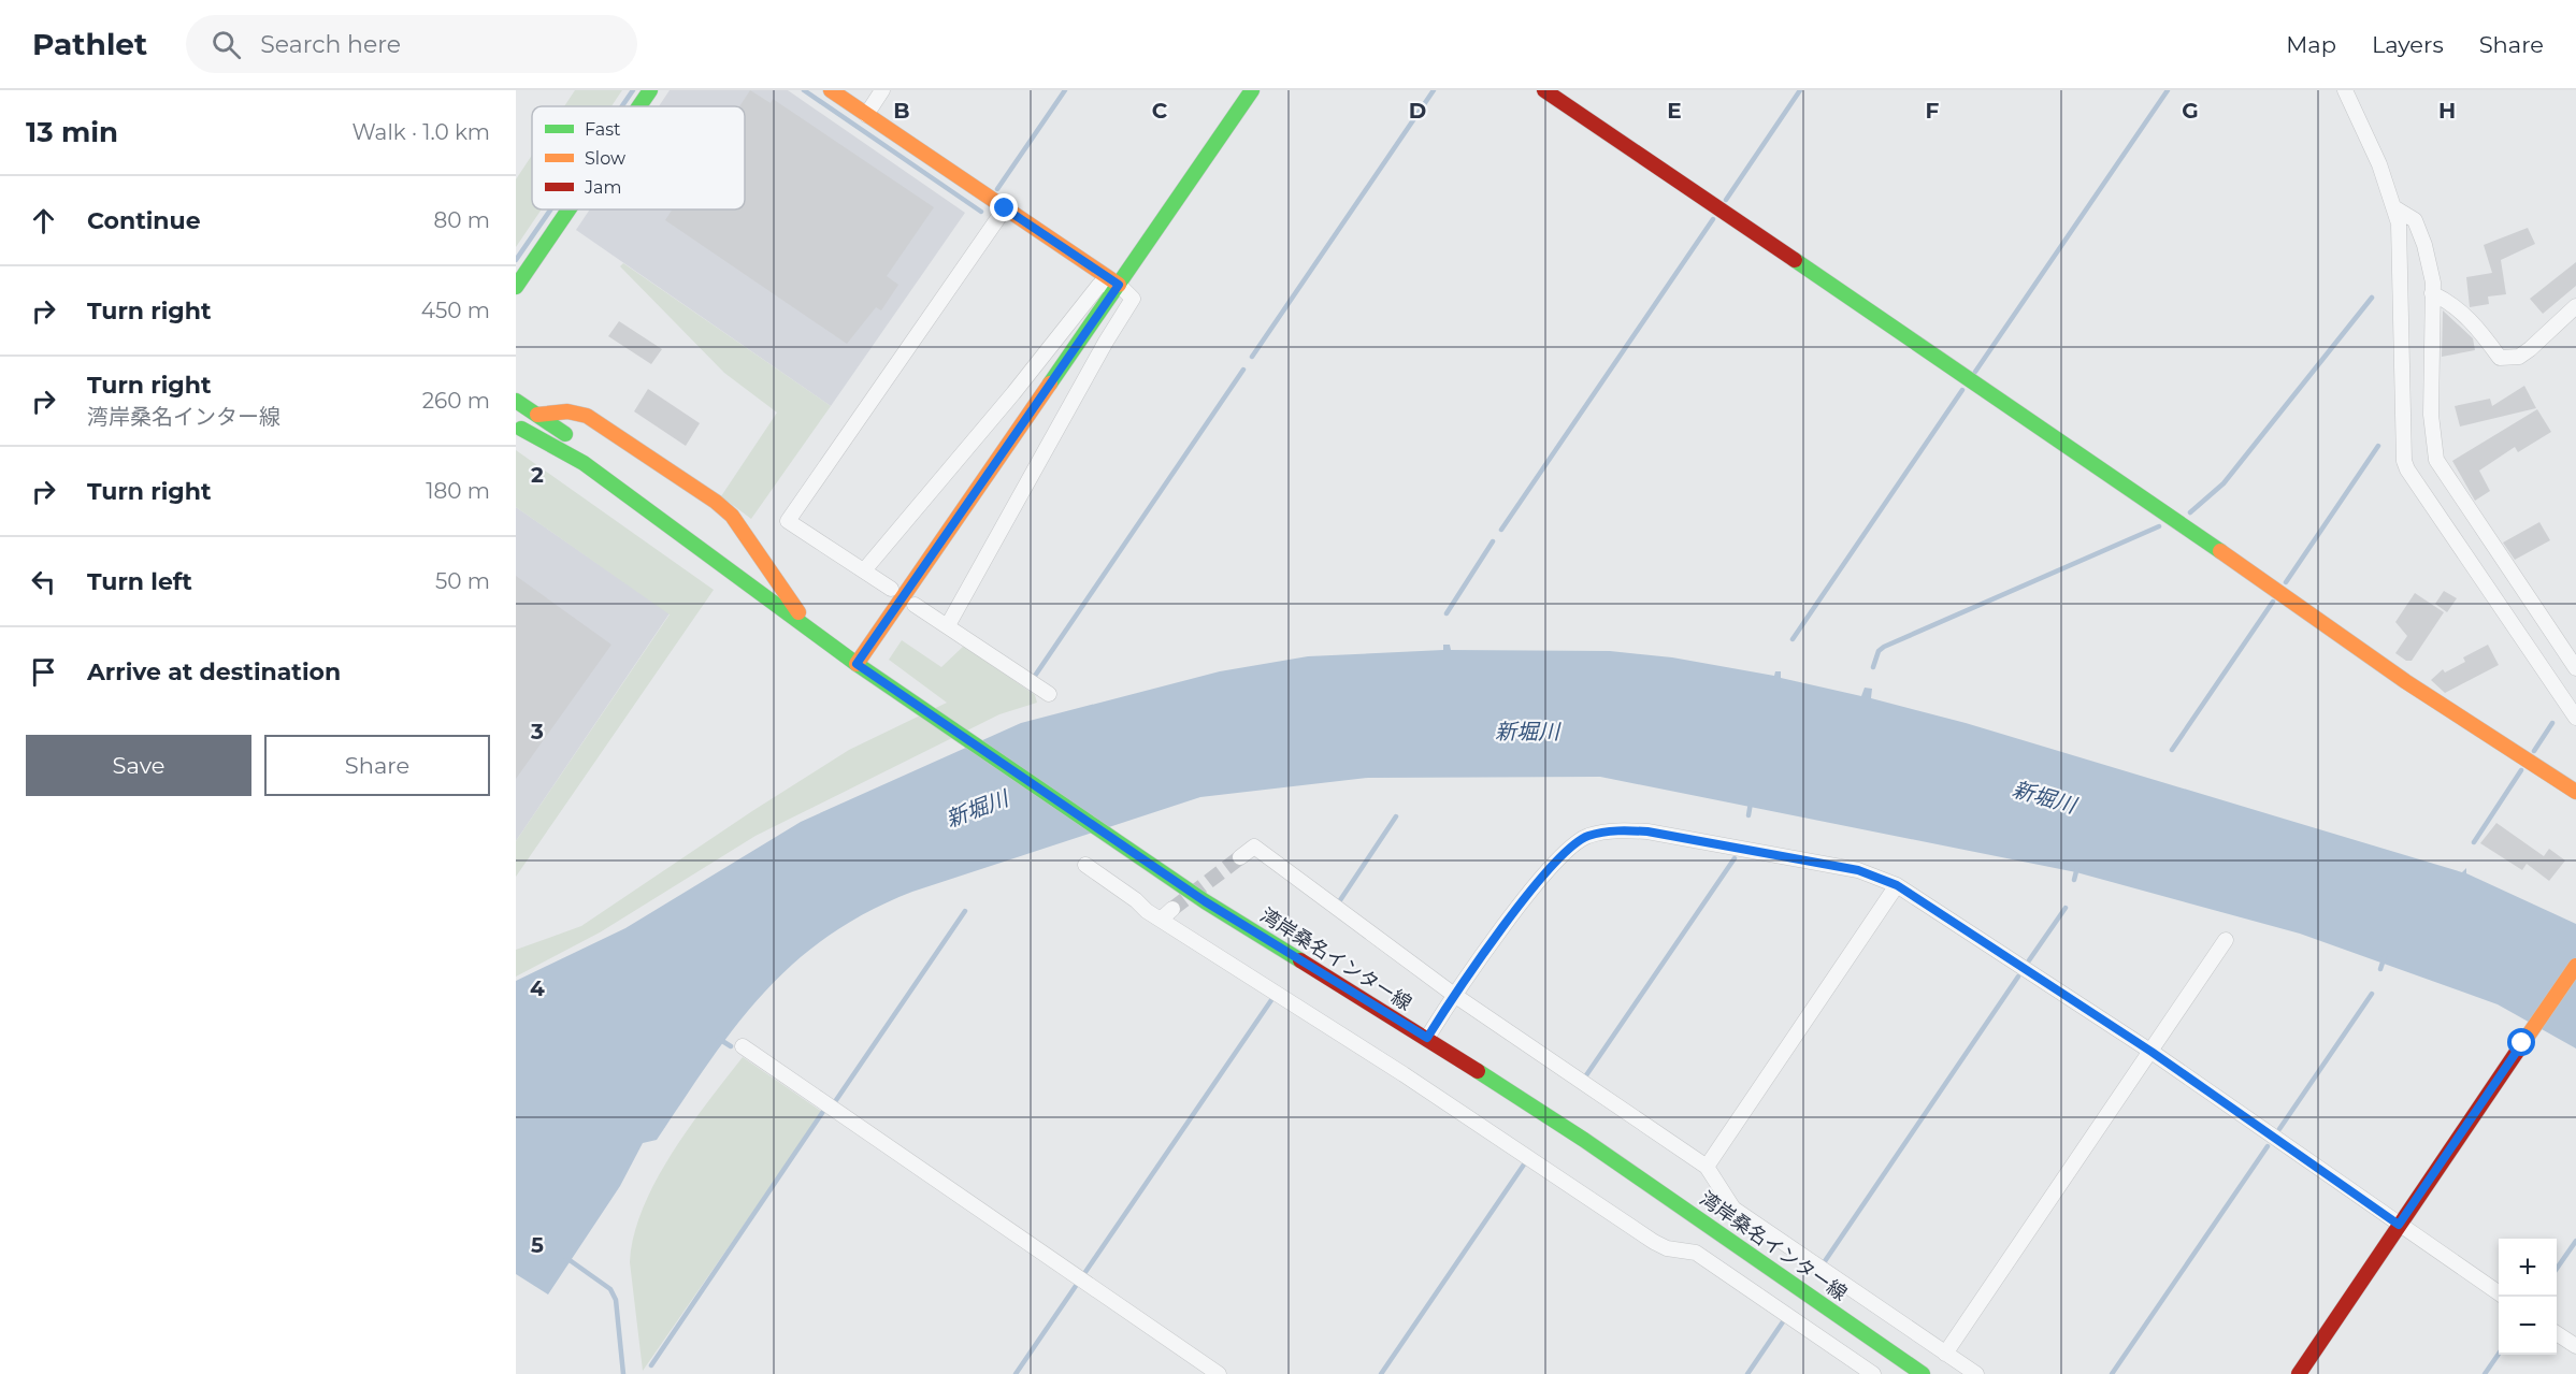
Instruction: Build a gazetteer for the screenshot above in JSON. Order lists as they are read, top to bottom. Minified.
{"streets":{"main road":["湾岸桑名インター線"]},"water":["新堀川"],"legend":["Fast","Slow","Jam"],"page":{"header":"Pathlet","search":"Search here","nav":["Map","Layers","Share"],"heading":["13 min","Walk · 1.0 km"],"list":[["Continue","80 m"],["Turn right","450 m"],["Turn right","湾岸桑名インター線","260 m"],["Turn right","180 m"],["Turn left","50 m"],"Arrive at destination"],"buttons":["Save","Share"],"map_buttons":["+","−"]},"grid":{"columns":["B","C","D","E","F","G","H"],"rows":["2","3","4","5"]}}
